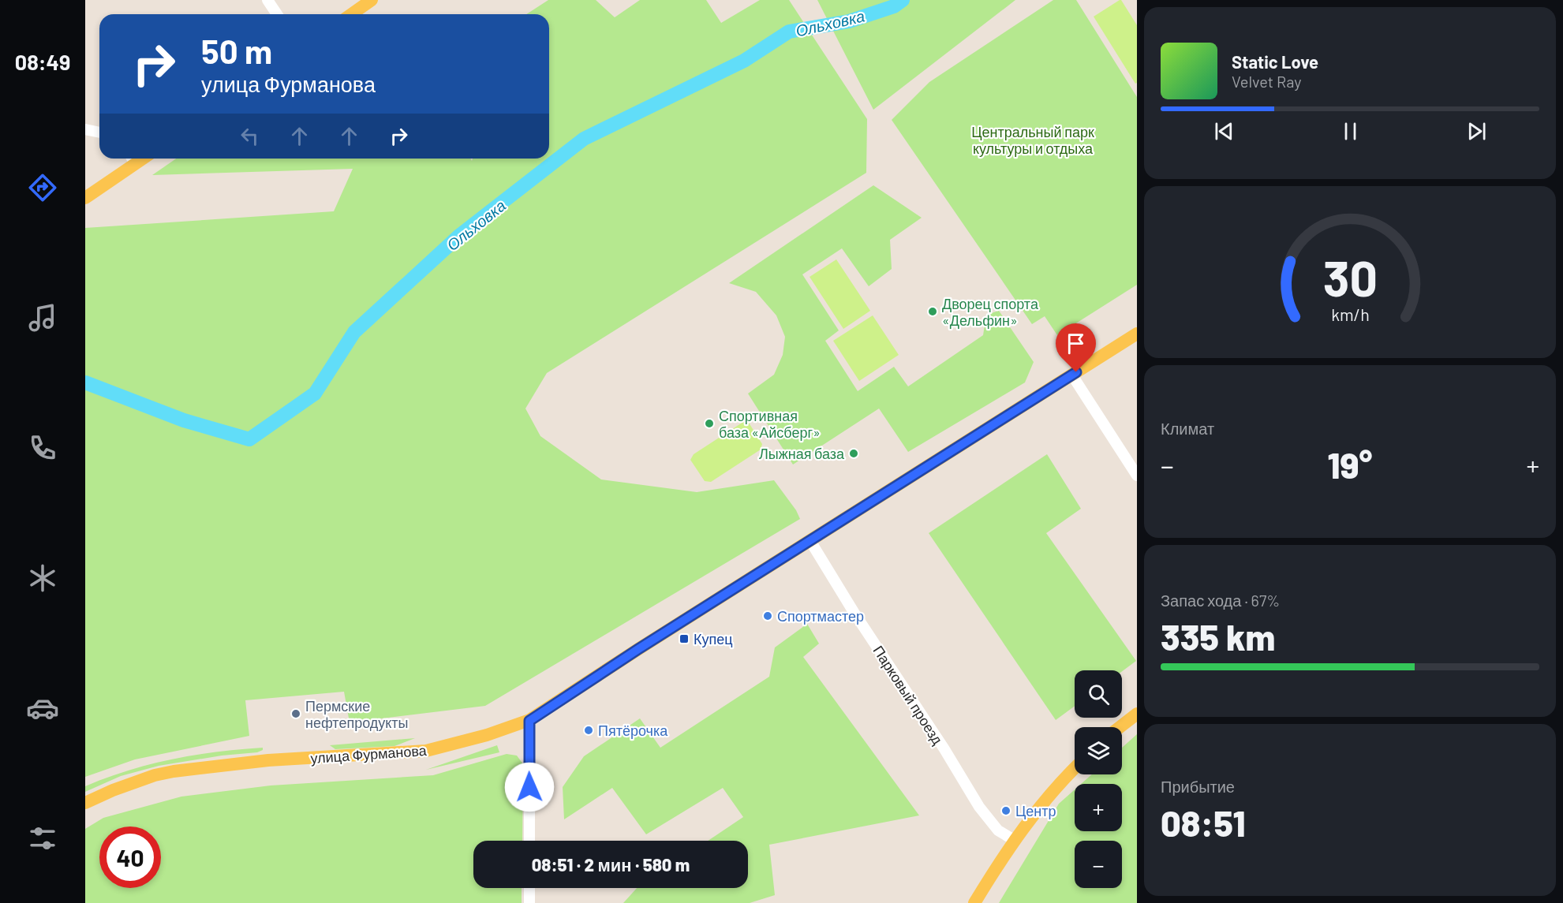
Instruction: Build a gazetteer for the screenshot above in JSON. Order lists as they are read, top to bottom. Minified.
{"streets":{"main road":["улица Фурманова"],"street":["Парковый проезд"]},"crossings":[["Парковый проезд","улица Фурманова"]],"water":["Ольховка"],"parks":["Центральный парк культуры и отдыха"],"places":{"other":["Дворец спорта «Дельфин»","Спортивная база «Айсберг»","Лыжная база","Спортмастер","Пермские нефтепродукты","Пятёрочка","Центр"],"transit":["Купец"]},"page":{"tabs":"08:49","turn":["50 m","улица Фурманова"],"song":["Static Love","Velvet Ray"],"tile":["Климат",["Запас хода · 67%","335 km"],["Прибытие","08:51"]],"heat":["−","19°","+"],"map_buttons":["+","−"],"limit":"40","trip":"08:51 · 2 мин · 580 m","gauge":["30","km/h"]}}
